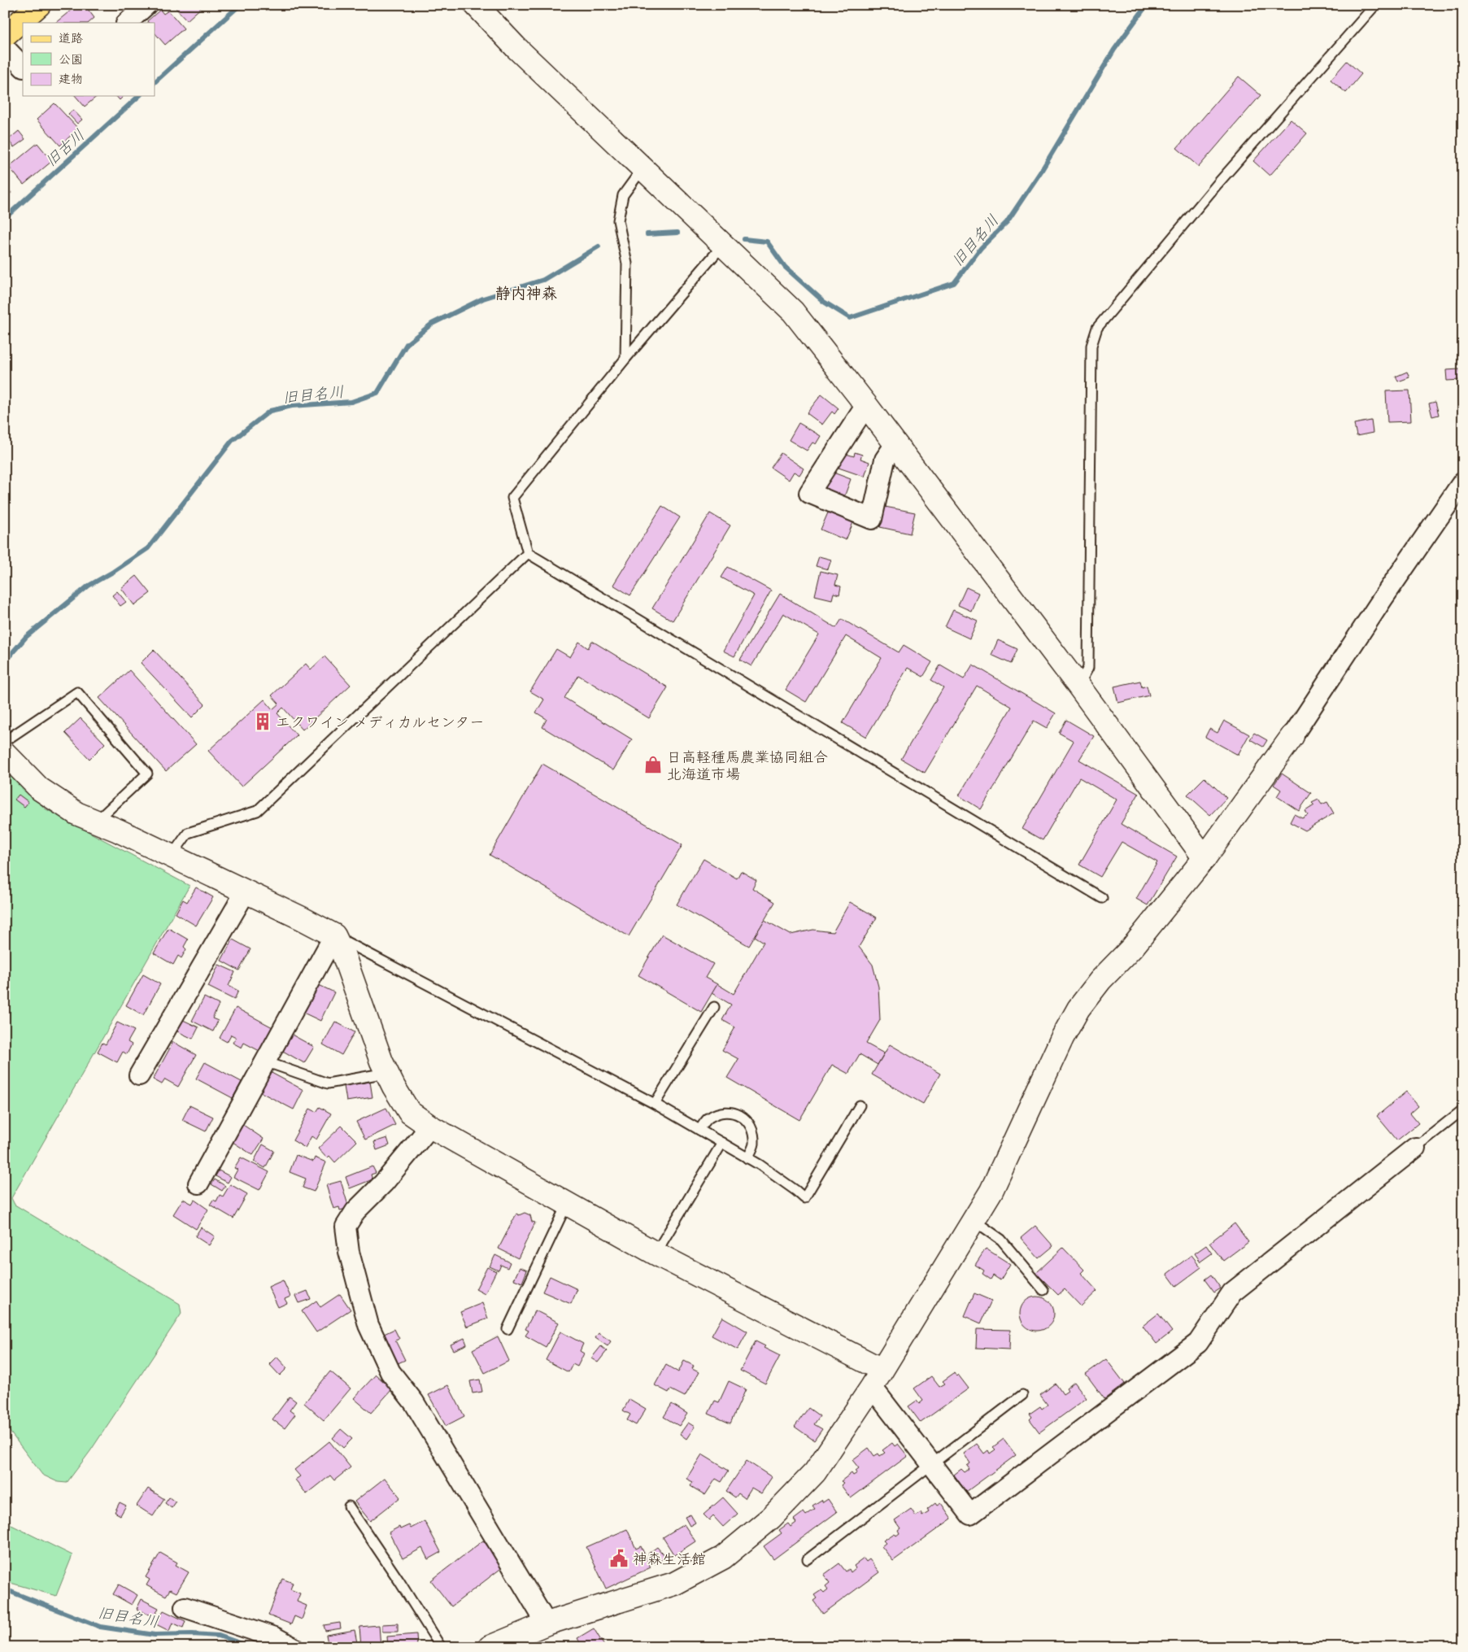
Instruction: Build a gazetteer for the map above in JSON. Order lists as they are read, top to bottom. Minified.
{"districts":["静内神森"],"water":["旧古川","旧目名川"],"places":{"building":["エクワイン メディカルセンター"],"shop":["日高軽種馬農業協同組合 北海道市場"],"public building":["神森生活館"]},"legend":["道路","公園","建物"]}
